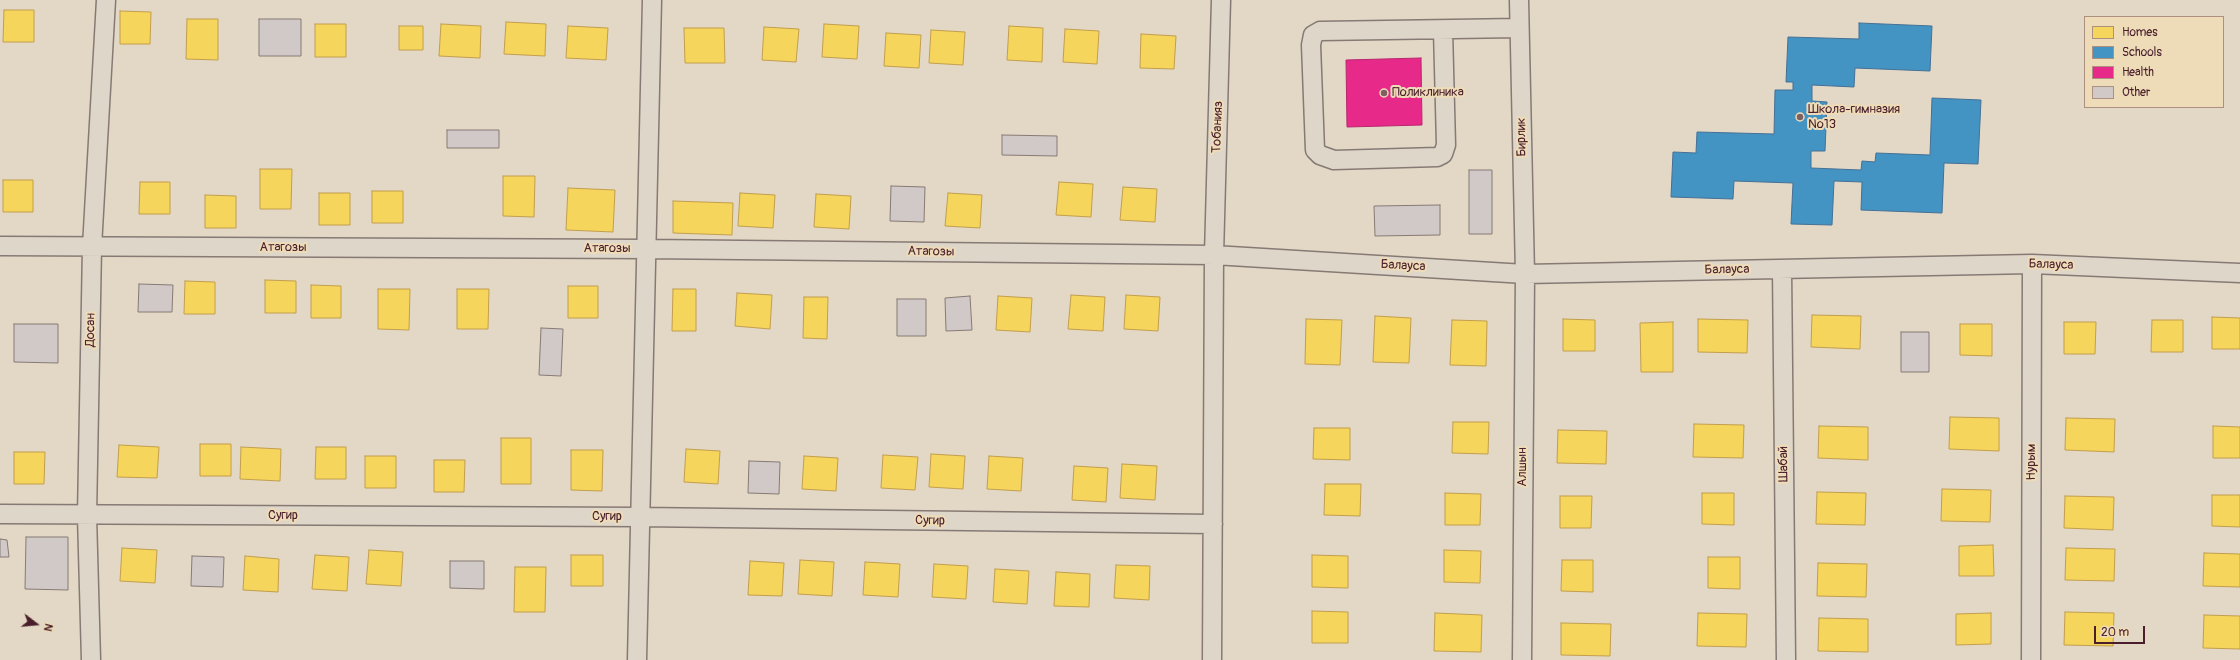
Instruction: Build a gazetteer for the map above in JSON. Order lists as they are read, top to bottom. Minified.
{"streets":{"street":["Тобанияз","Бирлик","Атагозы","Балауса","Досан","Нурым","Шабай","Алшын","Сугир"]},"crossings":[["Тобанияз","Атагозы"],["Тобанияз","Балауса"],["Тобанияз","Сугир"],["Бирлик","Балауса"],["Бирлик","Алшын"],["Атагозы","Балауса"],["Атагозы","Досан"],["Балауса","Нурым"],["Балауса","Шабай"],["Балауса","Алшын"],["Досан","Сугир"]],"places":["Поликлиника","Школа-гимназия №13"],"legend":["Homes","Schools","Health","Other"],"scale_bar":"20 m","north":"right"}
